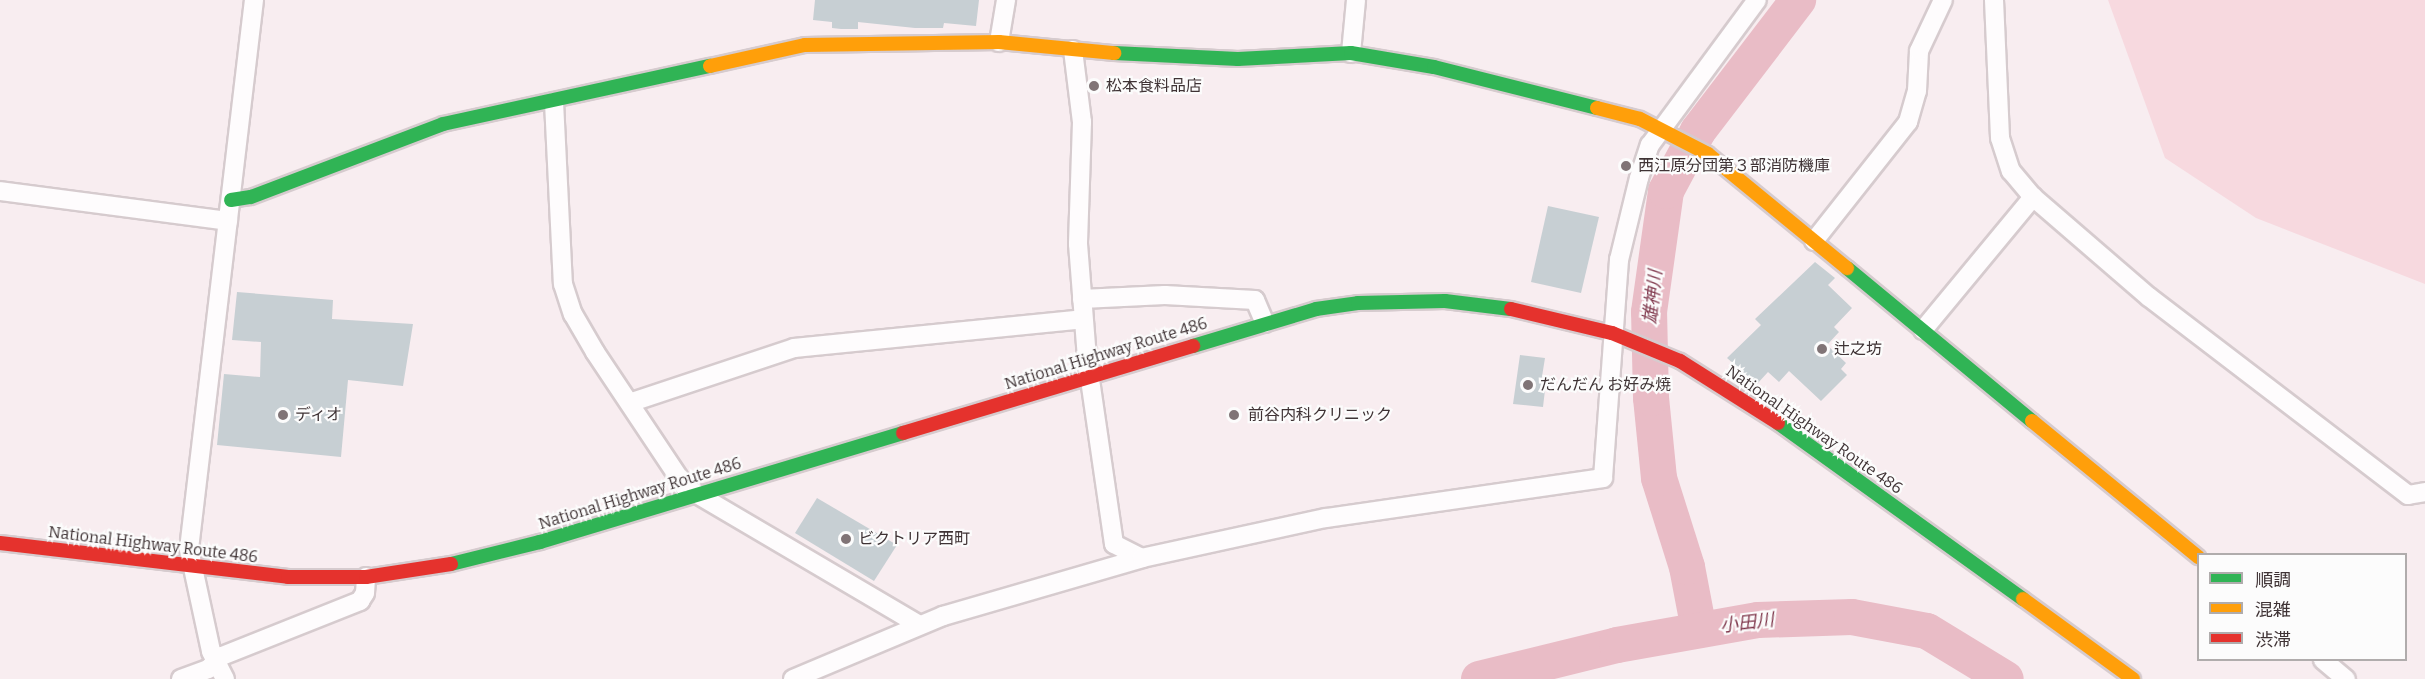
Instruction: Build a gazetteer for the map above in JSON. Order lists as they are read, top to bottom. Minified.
{"streets":{"main road":["National Highway Route 486"]},"water":["雄神川","小田川"],"places":["松本食料品店","西江原分団第３部消防機庫","辻之坊","だんだん お好み焼","ディオ","前谷内科クリニック","ビクトリア西町"],"legend":["順調","混雑","渋滞"]}
